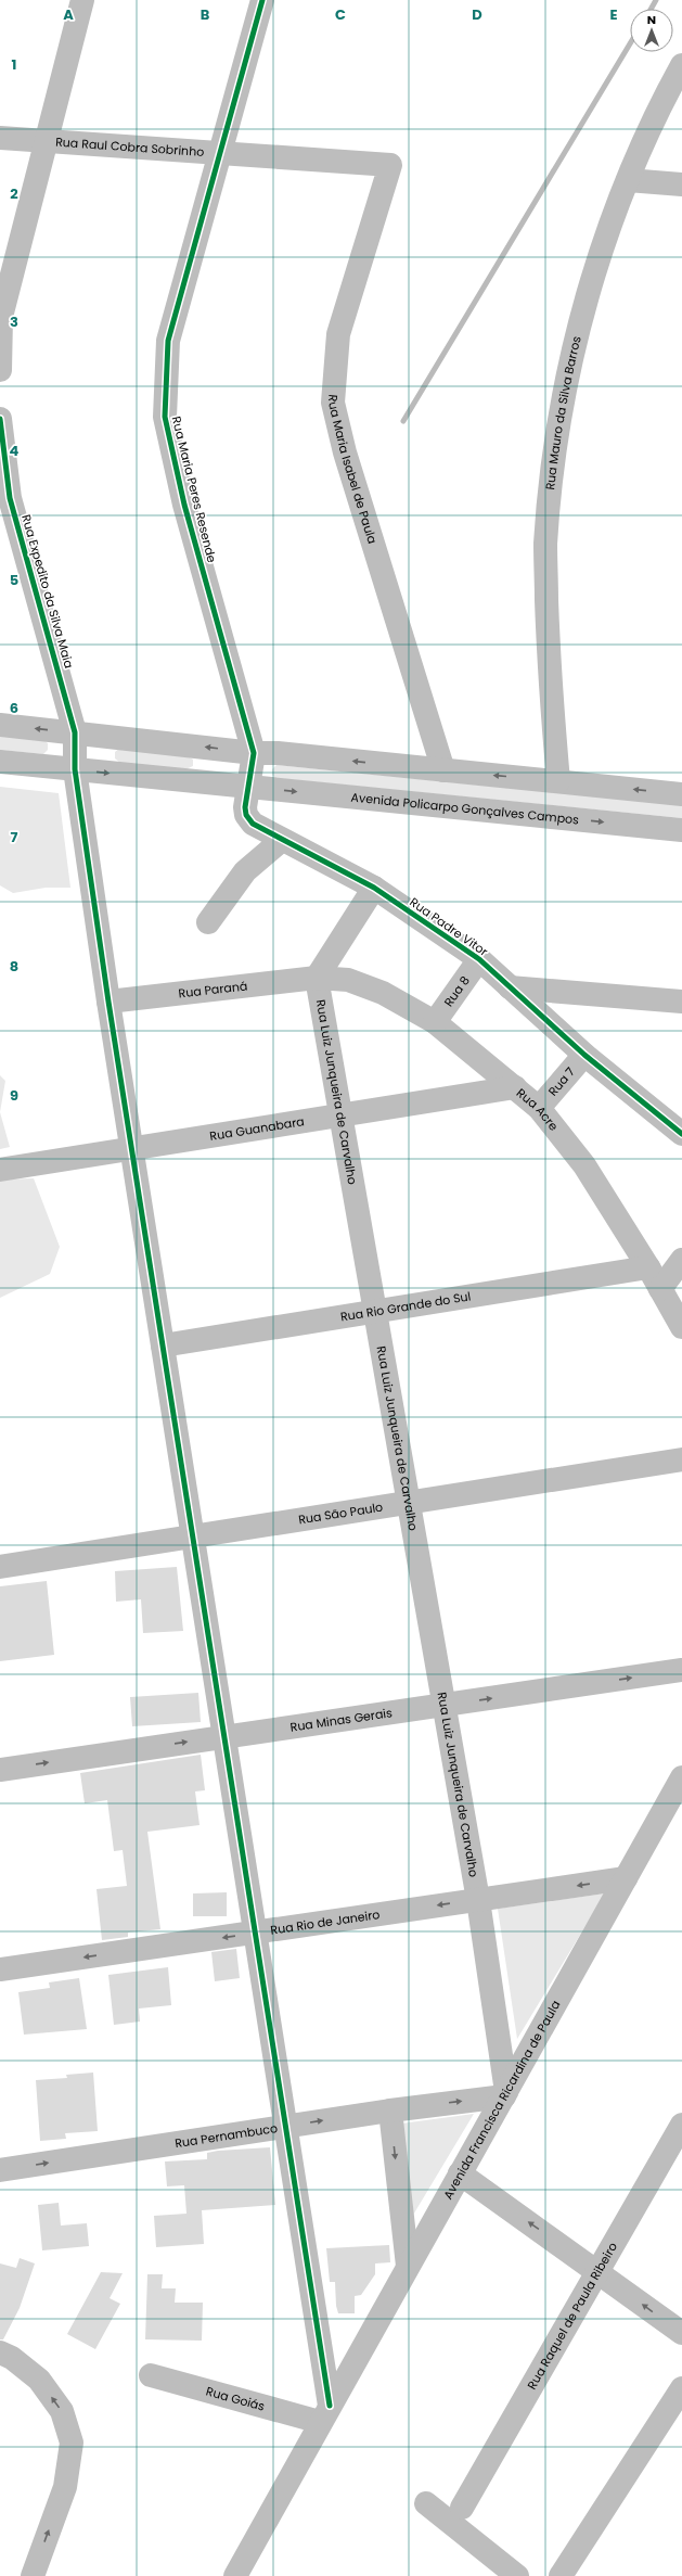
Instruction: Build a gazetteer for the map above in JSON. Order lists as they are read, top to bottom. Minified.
{"streets":{"street":["Rua Raul Cobra Sobrinho","Rua Mauro da Silva Barros","Rua Maria Isabel de Paula","Rua Maria Peres Resende","Rua Expedito da Silva Maia","Avenida Policarpo Gonçalves Campos","Rua Padre Vitor","Rua Paraná","Rua 8","Rua 7","Rua Luiz Junqueira de Carvalho","Rua Acre","Rua Guanabara","Rua Rio Grande do Sul","Rua São Paulo","Rua Minas Gerais","Rua Rio de Janeiro","Avenida Francisca Ricardina de Paula","Rua Pernambuco","Rua Raquel de Paula Ribeiro","Rua Goiás"]},"crossings":[["Rua Raul Cobra Sobrinho","Rua Maria Isabel de Paula"],["Rua Raul Cobra Sobrinho","Rua Maria Peres Resende"],["Rua Maria Peres Resende","Rua Padre Vitor"],["Rua Expedito da Silva Maia","Avenida Policarpo Gonçalves Campos"],["Rua Expedito da Silva Maia","Rua Paraná"],["Rua Expedito da Silva Maia","Rua Guanabara"],["Rua Expedito da Silva Maia","Rua Rio Grande do Sul"],["Rua Expedito da Silva Maia","Rua São Paulo"],["Rua Expedito da Silva Maia","Rua Minas Gerais"],["Rua Expedito da Silva Maia","Rua Rio de Janeiro"],["Rua Expedito da Silva Maia","Avenida Francisca Ricardina de Paula"],["Rua Expedito da Silva Maia","Rua Pernambuco"],["Rua Expedito da Silva Maia","Rua Goiás"],["Avenida Policarpo Gonçalves Campos","Rua Padre Vitor"],["Rua Padre Vitor","Rua 8"],["Rua Padre Vitor","Rua 7"],["Rua Paraná","Rua Luiz Junqueira de Carvalho"],["Rua Paraná","Rua Acre"],["Rua 8","Rua Acre"],["Rua 7","Rua Acre"],["Rua Luiz Junqueira de Carvalho","Rua Acre"],["Rua Luiz Junqueira de Carvalho","Rua Guanabara"],["Rua Luiz Junqueira de Carvalho","Rua Rio Grande do Sul"],["Rua Luiz Junqueira de Carvalho","Rua São Paulo"],["Rua Luiz Junqueira de Carvalho","Rua Minas Gerais"],["Rua Luiz Junqueira de Carvalho","Rua Rio de Janeiro"],["Rua Luiz Junqueira de Carvalho","Avenida Francisca Ricardina de Paula"],["Rua Luiz Junqueira de Carvalho","Rua Pernambuco"],["Rua Acre","Rua Guanabara"],["Rua Acre","Rua Rio Grande do Sul"],["Rua Rio de Janeiro","Avenida Francisca Ricardina de Paula"],["Avenida Francisca Ricardina de Paula","Rua Pernambuco"],["Avenida Francisca Ricardina de Paula","Rua Goiás"]],"one_way":["Rua Minas Gerais","Rua Rio de Janeiro","Rua Pernambuco"],"north":"top","grid":{"columns":["A","B","C","D","E"],"rows":["1","2","3","4","5","6","7","8","9"]}}
